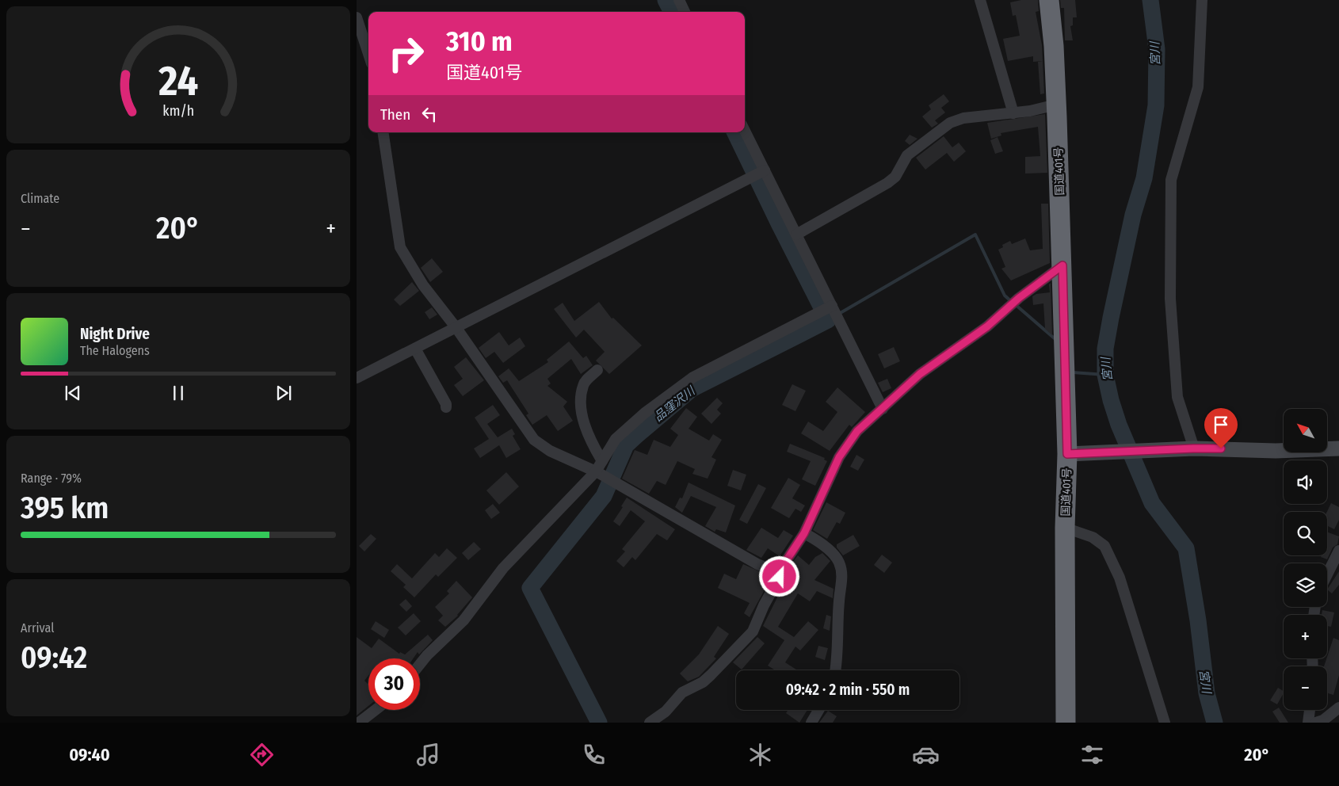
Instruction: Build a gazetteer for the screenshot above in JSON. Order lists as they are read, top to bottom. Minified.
{"streets":{"highway":["国道401号"]},"water":["宮川","品窪沢川"],"north":"top left","page":{"turn":["310 m","国道401号"],"then":"Then","tile":["Climate",["Range · 79%","395 km"],["Arrival","09:42"]],"heat":["−","20°","+"],"song":["Night Drive","The Halogens"],"map_buttons":["+","−"],"limit":"30","trip":"09:42 · 2 min · 550 m","tabs":["09:40","20°"],"gauge":["24","km/h"]}}
